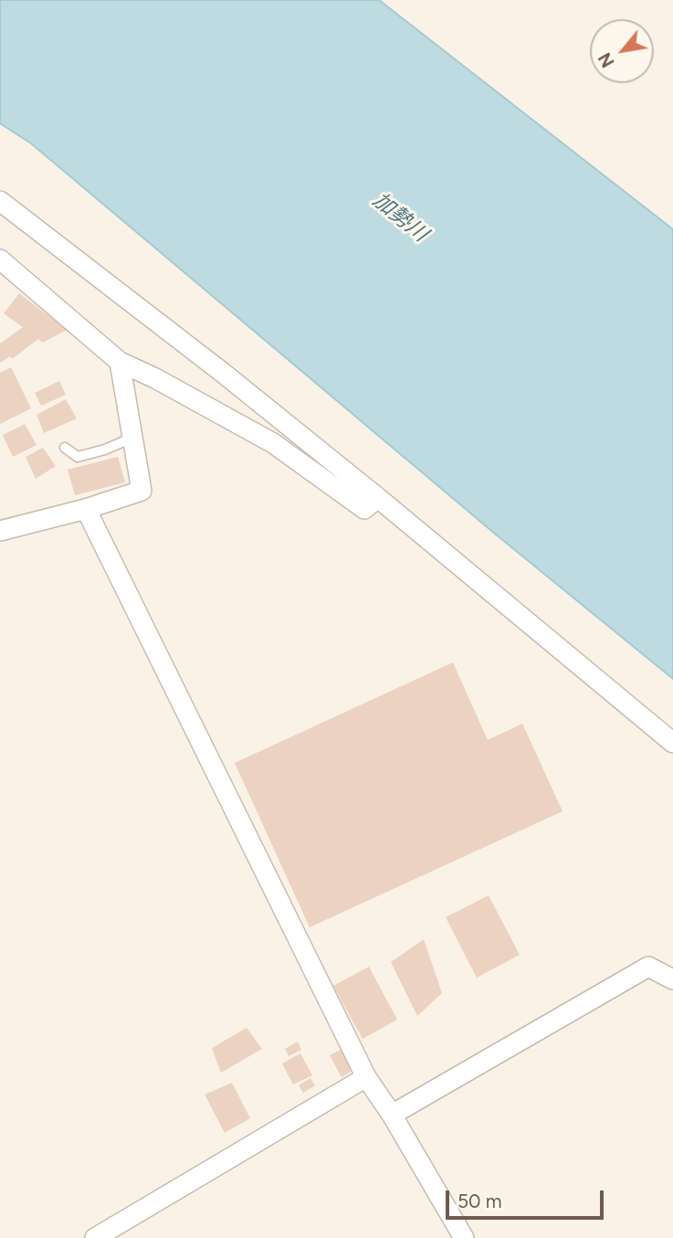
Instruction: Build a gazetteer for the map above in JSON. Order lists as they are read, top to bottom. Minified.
{"water":["加勢川"],"scale_bar":"50 m","north":"bottom left"}
